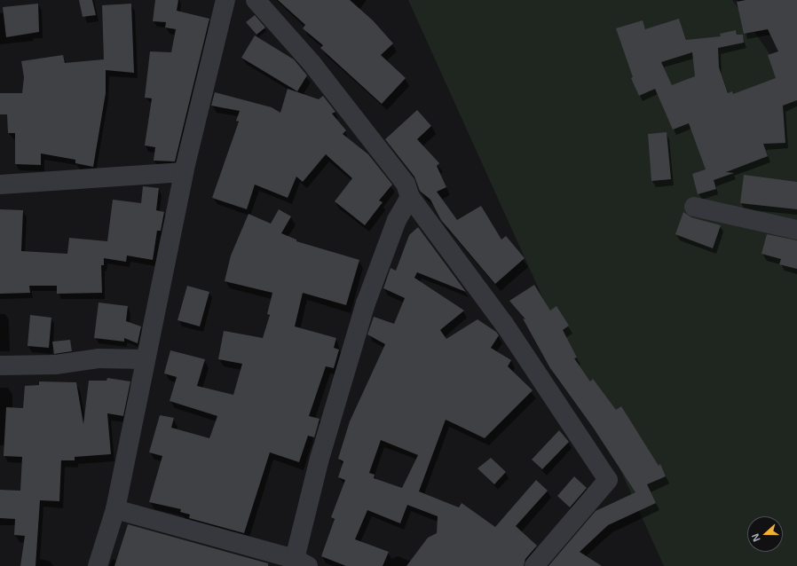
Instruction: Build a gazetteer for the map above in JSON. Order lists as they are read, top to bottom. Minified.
{"north":"left"}
